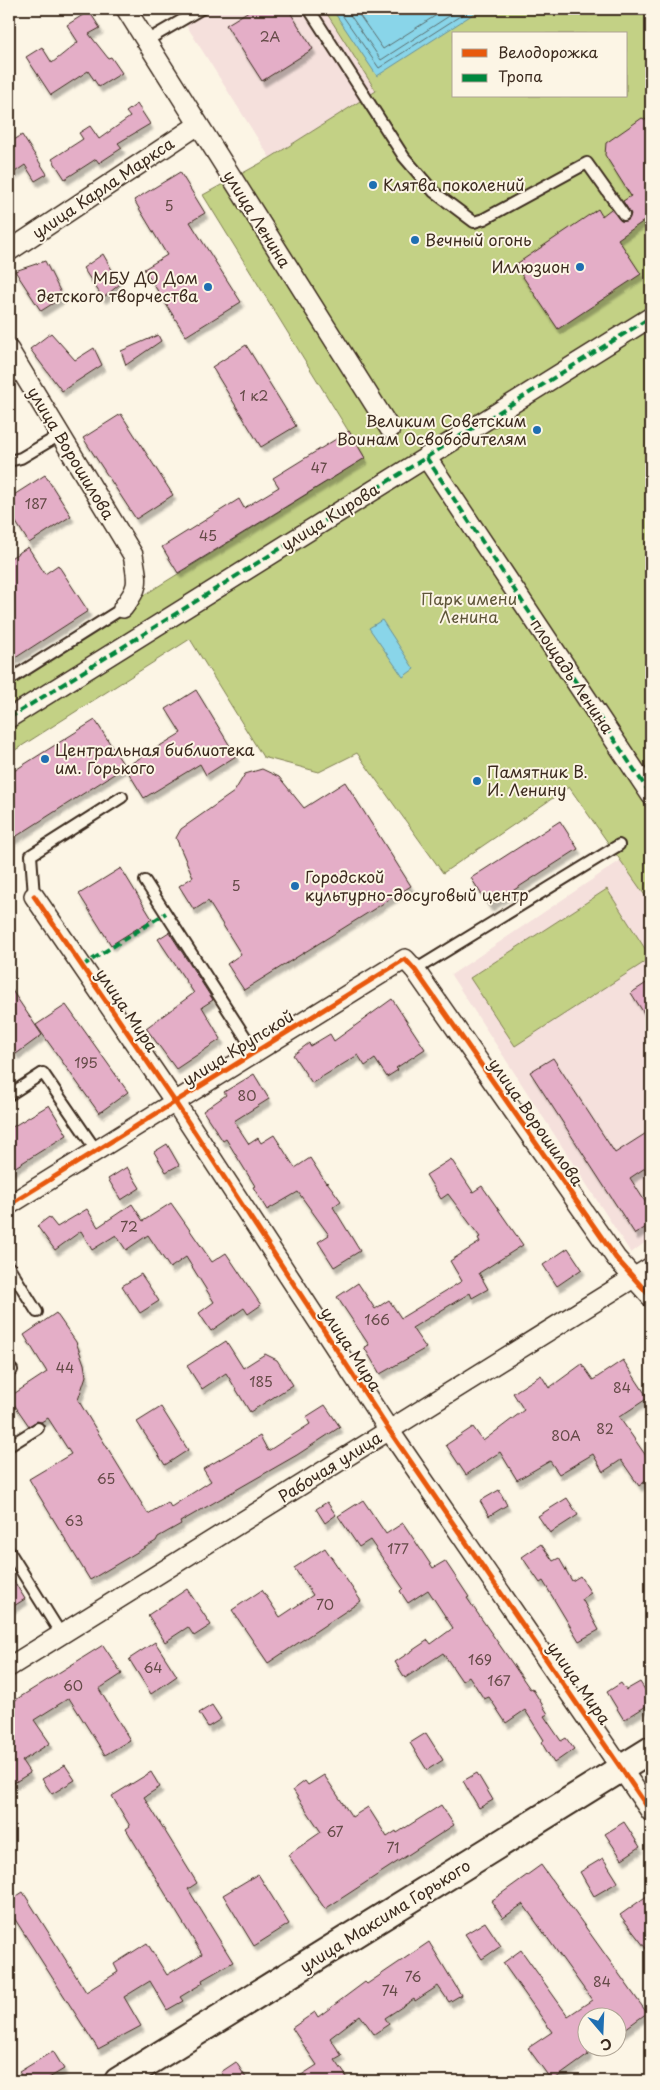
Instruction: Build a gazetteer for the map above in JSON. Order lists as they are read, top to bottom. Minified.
{"streets":{"main road":["улица Максима Горького"],"street":["улица Карла Маркса","улица Ленина","улица Ворошилова","улица Кирова","площадь Ленина","улица Мира","улица Крупской","Рабочая улица"]},"crossings":[["улица Карла Маркса","улица Ленина"],["улица Ворошилова","улица Крупской"],["улица Ворошилова","Рабочая улица"],["улица Кирова","площадь Ленина"],["улица Мира","улица Крупской"],["улица Мира","Рабочая улица"],["улица Мира","улица Максима Горького"]],"parks":["Парк имени Ленина"],"places":["Клятва поколений","Вечный огонь","Иллюзион","МБУ ДО Дом детского творчества","Великим Советским Воинам Освободителям","Центральная библиотека им. Горького","Памятник В. И. Ленину","Городской культурно-досуговый центр"],"house_numbers":["2А","5","1 к2","47","187","45","5","195","80","72","166","44","185","84","82","80А","65","63","177","70","169","64","167","60","67","71","76","84","74"],"legend":["Велодорожка","Тропа"],"north":"bottom"}
